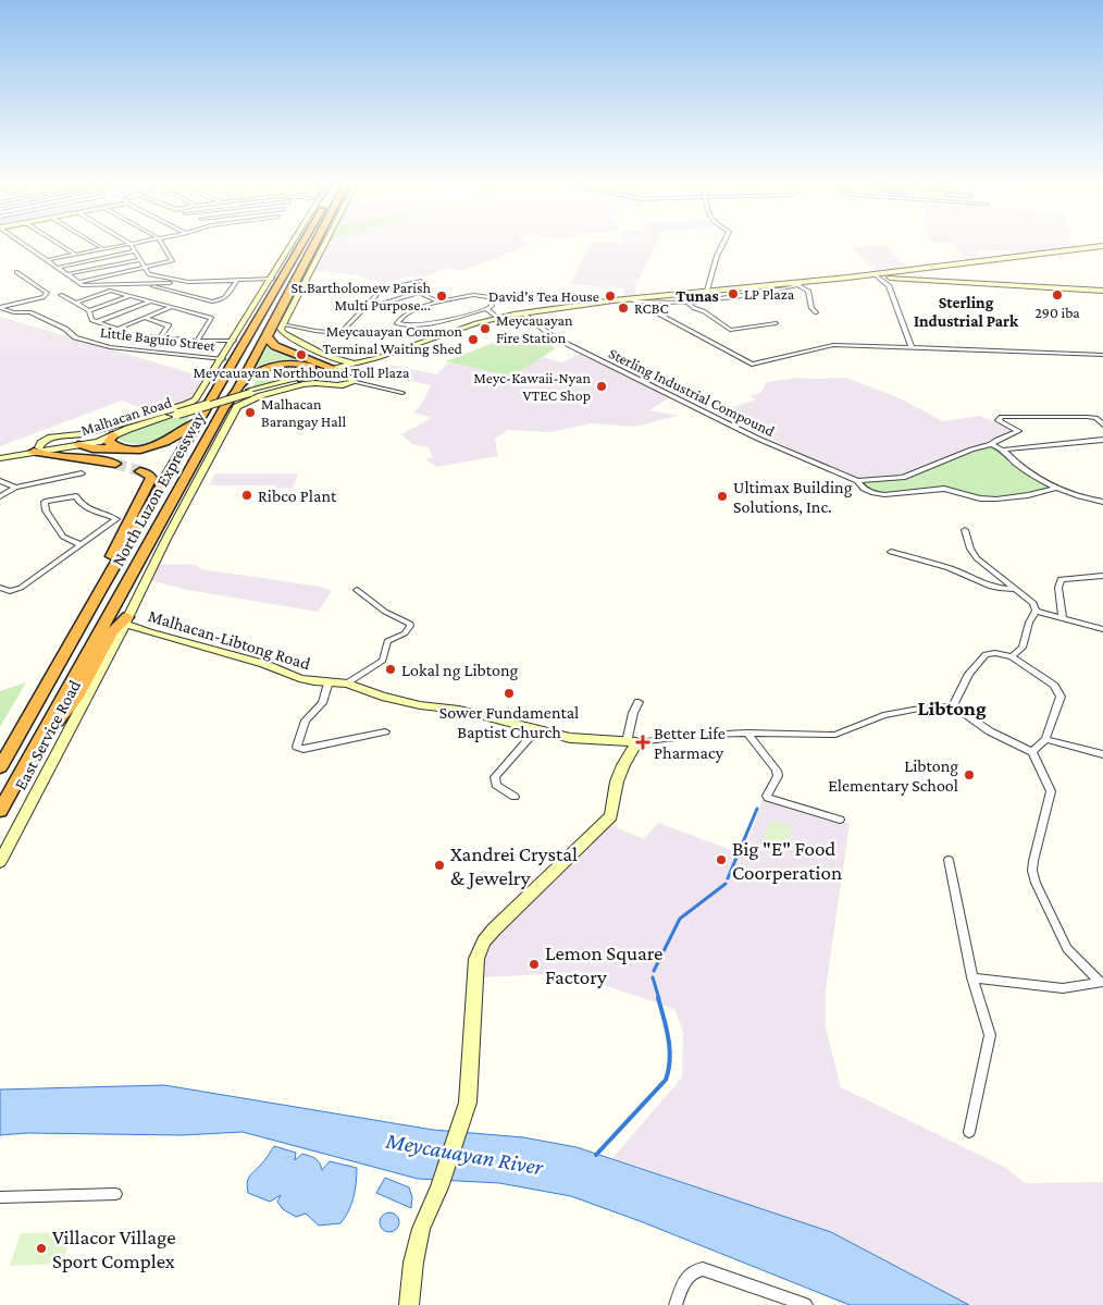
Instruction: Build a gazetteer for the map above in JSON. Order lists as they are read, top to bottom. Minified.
{"streets":{"highway":["North Luzon Expressway"],"main road":["Malhacan Road","Malhacan-Libtong Road","East Service Road"],"street":["Little Baguio Street","Sterling Industrial Compound"]},"crossings":[["Sterling Industrial Compound","Malhacan Road"],["Malhacan-Libtong Road","East Service Road"]],"districts":["Tunas","Sterling Industrial Park","Libtong"],"water":["Meycauayan River"],"places":{"other":["LP Plaza","290 iba","St.Bartholomew Parish Multi Purpose...","David's Tea House","RCBC","Meycauayan Fire Station","Meycauayan Common Terminal Waiting Shed","Meycauayan Northbound Toll Plaza","Meyc-Kawaii-Nyan VTEC Shop","Malhacan Barangay Hall","Ribco Plant","Ultimax Building Solutions, Inc.","Lokal ng Libtong","Sower Fundamental Baptist Church","Libtong Elementary School","Big \"E\" Food Coorperation","Xandrei Crystal & Jewelry","Lemon Square Factory","Villacor Village Sport Complex"],"health":["Better Life Pharmacy"]}}
